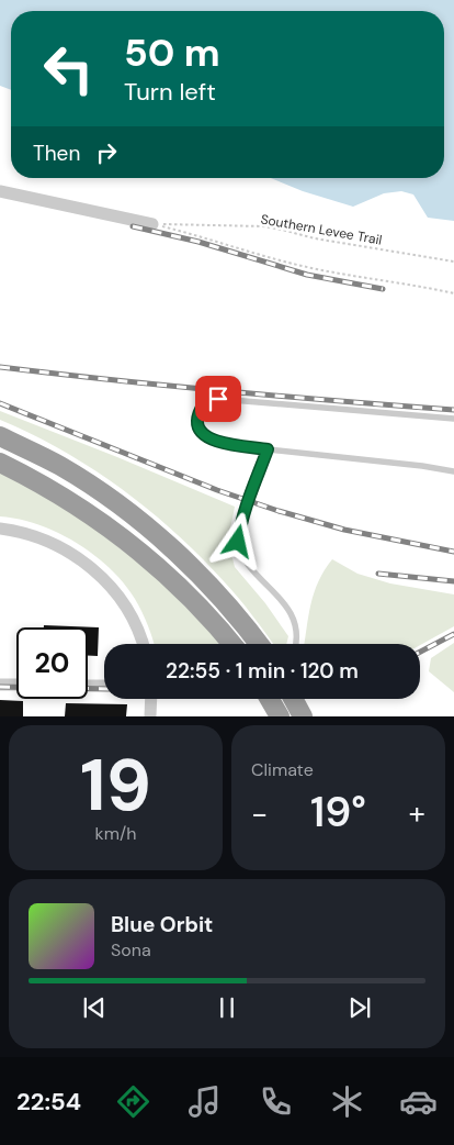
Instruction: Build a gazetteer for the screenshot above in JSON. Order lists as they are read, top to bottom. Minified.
{"streets":{"path":["Southern Levee Trail"]},"page":{"turn":["50 m","Turn left"],"then":"Then","limit":"20","trip":"22:55 · 1 min · 120 m","tile":[["19","km/h"],"Climate"],"heat":["−","19°","+"],"song":["Blue Orbit","Sona"],"tabs":"22:54"}}
